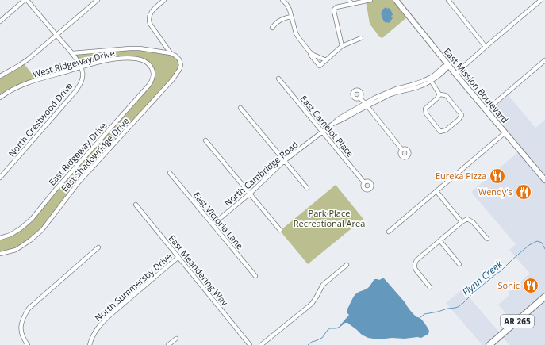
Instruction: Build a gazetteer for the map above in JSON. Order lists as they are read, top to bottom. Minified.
{"streets":{"main road":["East Mission Boulevard","AR 265"],"street":["West Ridgeway Drive","North Crestwood Drive","East Camelot Place","East Ridgeway Drive","East Shadowridge Drive","North Cambridge Road","East Victoria Lane","East Meandering Way","North Summersby Drive"]},"crossings":[["West Ridgeway Drive","North Crestwood Drive"],["West Ridgeway Drive","East Ridgeway Drive"],["East Mission Boulevard","North Cambridge Road"],["East Camelot Place","North Cambridge Road"],["North Cambridge Road","East Victoria Lane"],["East Meandering Way","North Summersby Drive"]],"water":["Flynn Creek"],"parks":["Park Place Recreational Area"],"places":{"restaurant":["Eureka Pizza","Wendy's","Sonic"]}}
